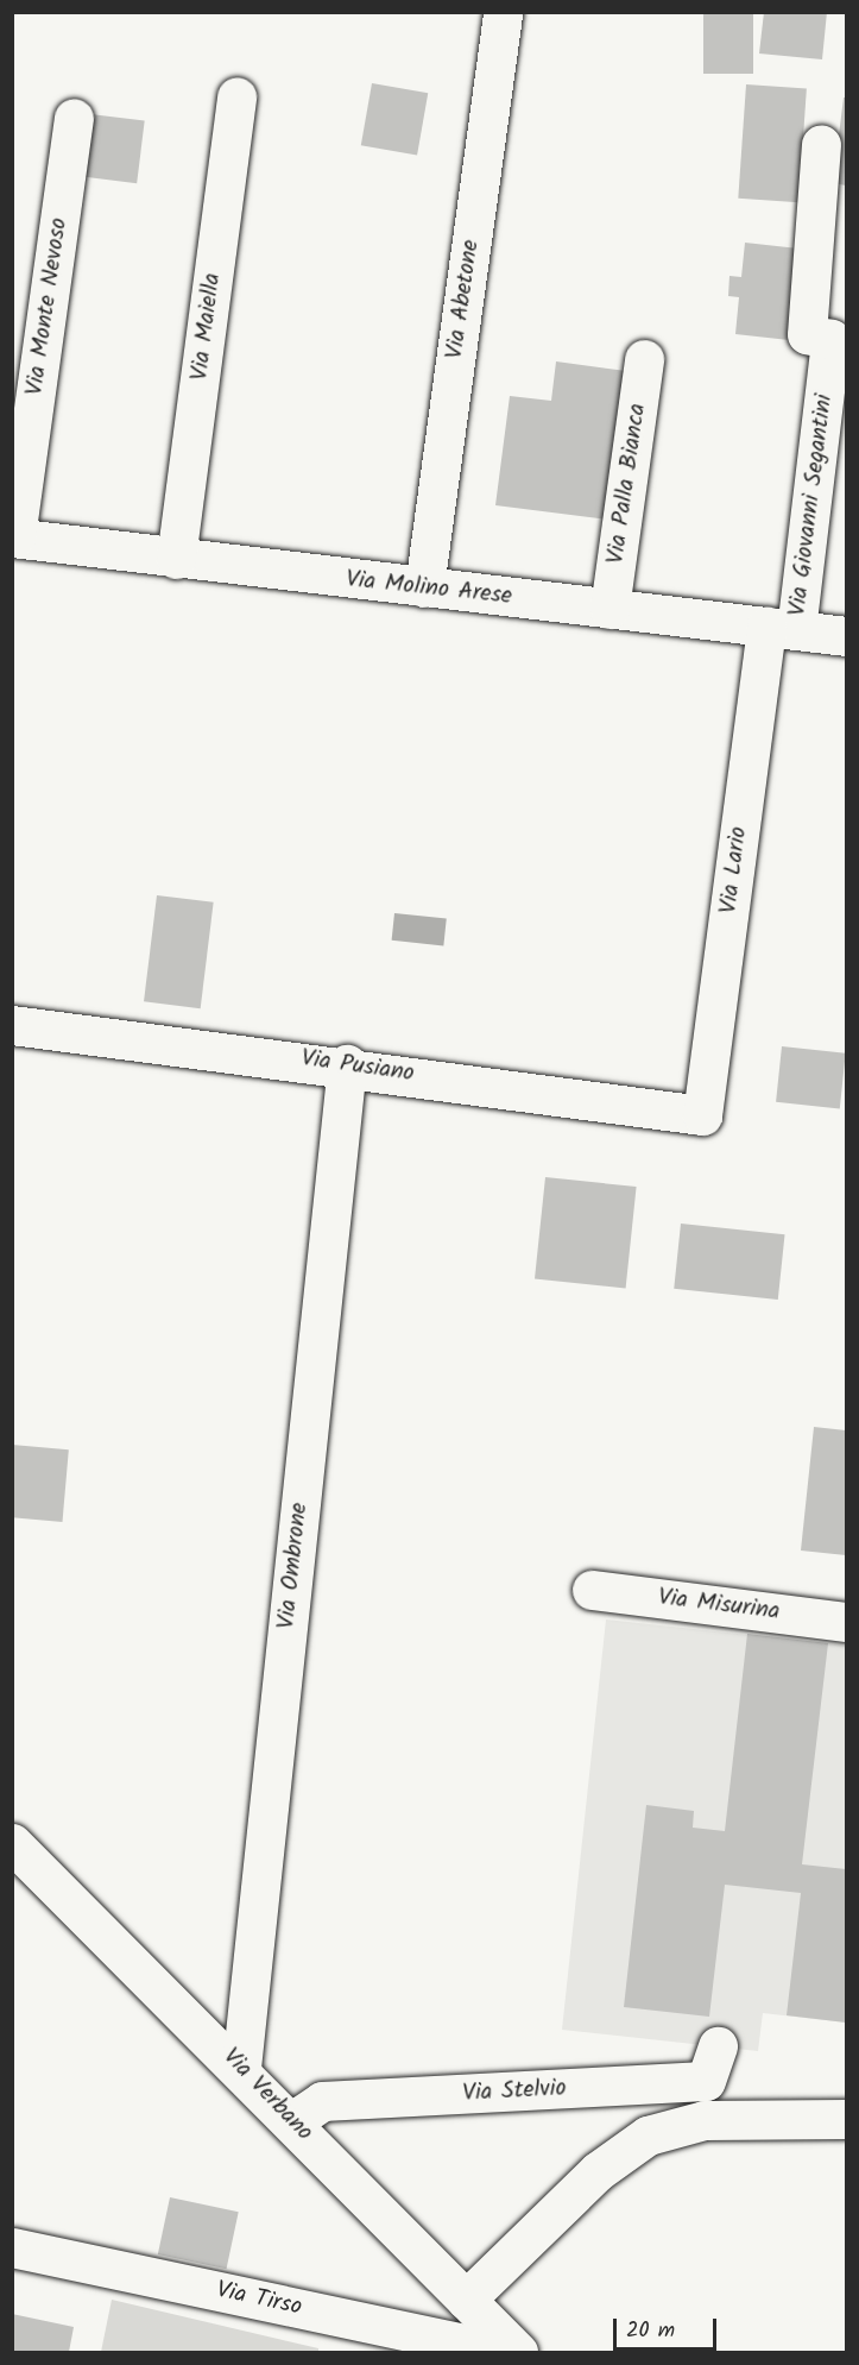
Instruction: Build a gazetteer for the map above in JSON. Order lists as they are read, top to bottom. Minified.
{"streets":{"street":["Via Abetone","Via Monte Nevoso","Via Maiella","Via Palla Bianca","Via Giovanni Segantini","Via Molino Arese","Via Lario","Via Pusiano","Via Ombrone","Via Misurina","Via Stelvio","Via Verbano","Via Tirso"]},"crossings":[["Via Abetone","Via Molino Arese"],["Via Monte Nevoso","Via Molino Arese"],["Via Maiella","Via Molino Arese"],["Via Palla Bianca","Via Molino Arese"],["Via Giovanni Segantini","Via Molino Arese"],["Via Giovanni Segantini","Via Lario"],["Via Molino Arese","Via Lario"],["Via Lario","Via Pusiano"],["Via Pusiano","Via Ombrone"],["Via Ombrone","Via Verbano"],["Via Stelvio","Via Verbano"]],"scale_bar":"20 m"}
